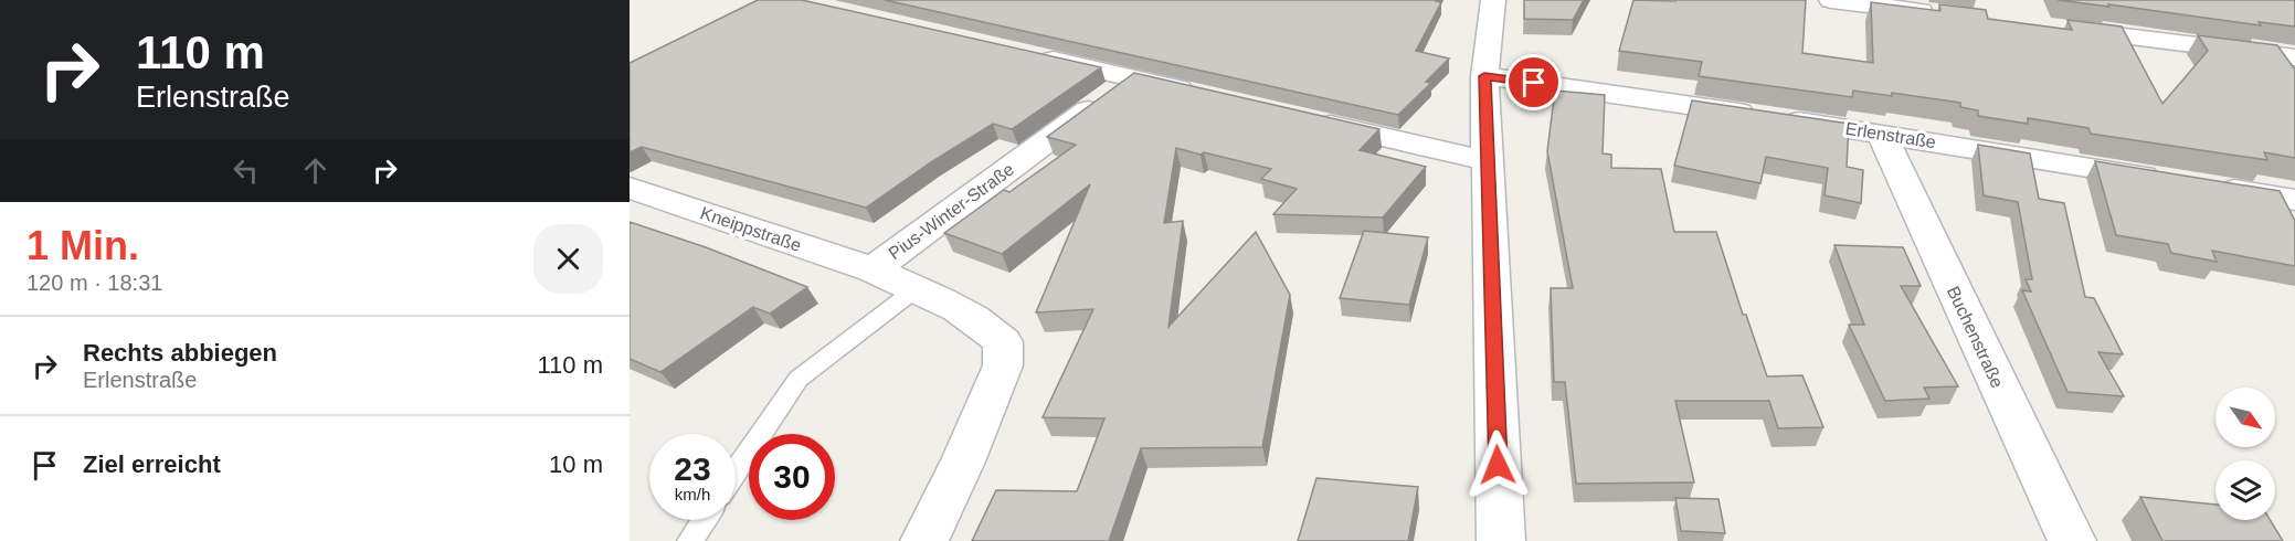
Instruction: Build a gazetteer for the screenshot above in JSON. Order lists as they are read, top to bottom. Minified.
{"streets":{"street":["Erlenstraße","Pius-Winter-Straße","Kneippstraße","Buchenstraße"]},"crossings":[["Erlenstraße","Buchenstraße"],["Pius-Winter-Straße","Kneippstraße"]],"north":"bottom right","page":{"turn":["110 m","Erlenstraße"],"heading":["1 Min.","120 m · 18:31"],"list":[{"name":"Rechts abbiegen","note":"Erlenstraße","value":"110 m"},{"name":"Ziel erreicht","value":"10 m"}],"speed":"23 km/h","limit":"30"}}
